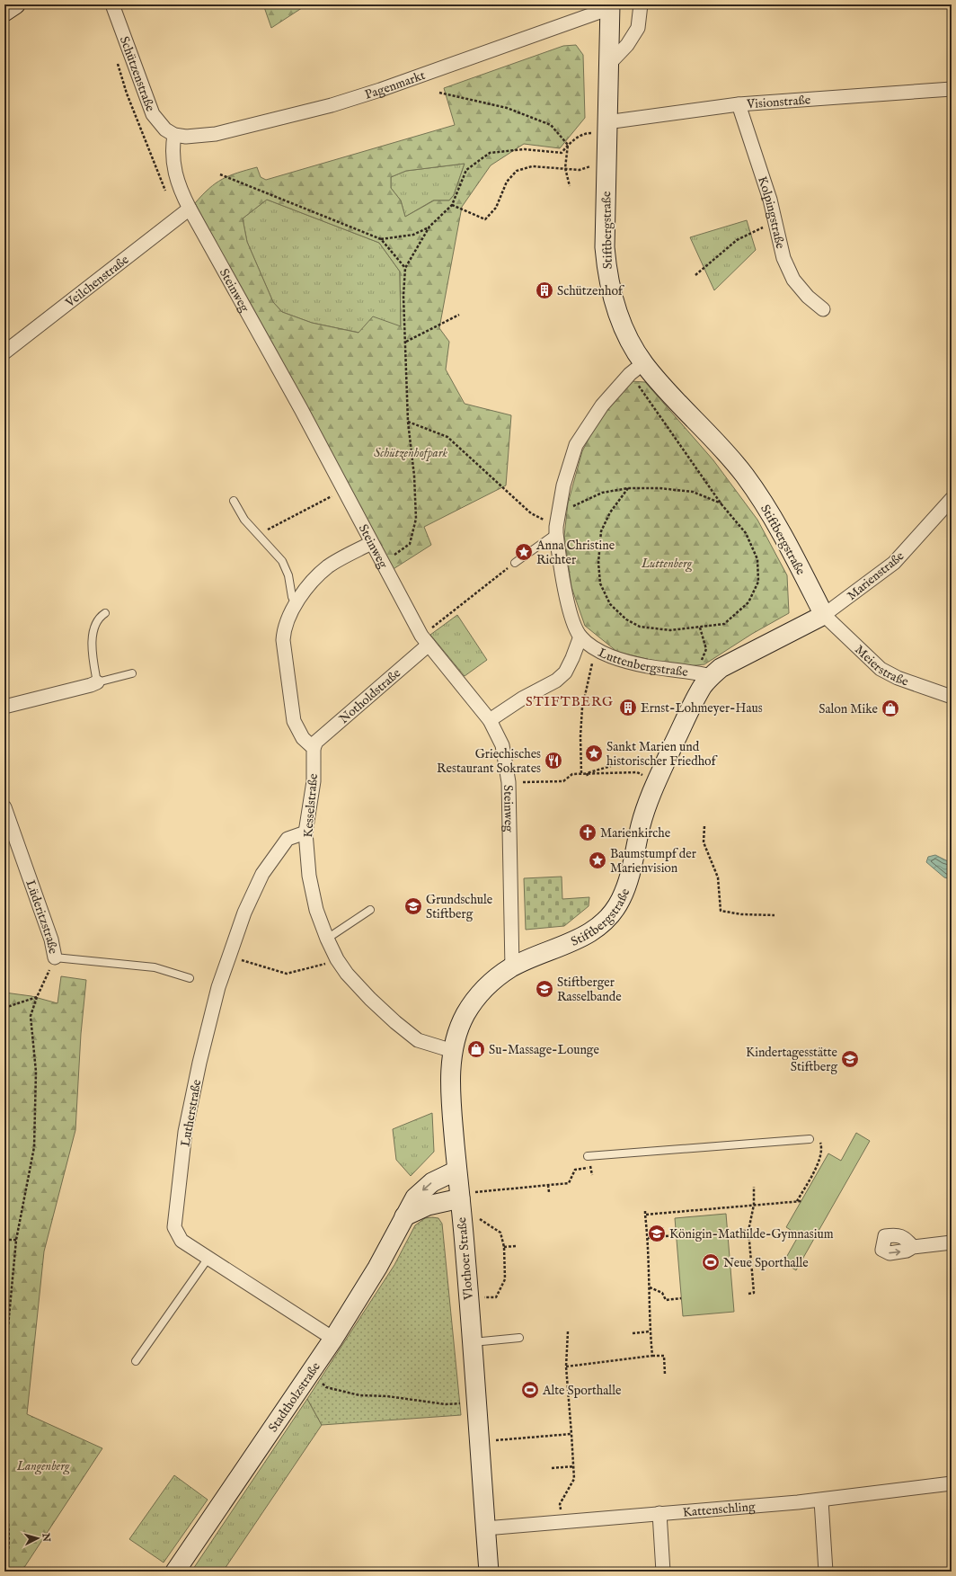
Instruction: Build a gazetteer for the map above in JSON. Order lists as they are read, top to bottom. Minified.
{"streets":{"street":["Schützenstraße","Pagenmarkt","Visionstraße","Kolpingstraße","Stiftbergstraße","Veilchenstraße","Steinweg","Marienstraße","Luttenbergstraße","Meierstraße","Notholdstraße","Kesselstraße","Lüderitzstraße","Lutherstraße","Vlothoer Straße","Stadtholzstraße","Kattenschling"]},"crossings":[["Schützenstraße","Pagenmarkt"],["Schützenstraße","Steinweg"],["Pagenmarkt","Stiftbergstraße"],["Pagenmarkt","Steinweg"],["Visionstraße","Kolpingstraße"],["Visionstraße","Stiftbergstraße"],["Stiftbergstraße","Steinweg"],["Stiftbergstraße","Marienstraße"],["Stiftbergstraße","Luttenbergstraße"],["Stiftbergstraße","Meierstraße"],["Stiftbergstraße","Vlothoer Straße"],["Veilchenstraße","Steinweg"],["Steinweg","Notholdstraße"],["Steinweg","Vlothoer Straße"],["Marienstraße","Meierstraße"],["Notholdstraße","Kesselstraße"],["Kesselstraße","Lutherstraße"],["Kesselstraße","Vlothoer Straße"],["Lutherstraße","Stadtholzstraße"],["Vlothoer Straße","Stadtholzstraße"],["Vlothoer Straße","Kattenschling"]],"districts":["STIFTBERG"],"parks":["Schützenhofpark","Luttenberg","Langenberg"],"places":{"building":["Schützenhof","Ernst-Lohmeyer-Haus"],"place":["Anna Christine Richter","Sankt Marien und historischer Friedhof","Baumstumpf der Marienvision"],"shop":["Salon Mike","Su-Massage-Lounge"],"restaurant":["Griechisches Restaurant Sokrates"],"church":["Marienkirche"],"school or university":["Grundschule Stiftberg","Stiftberger Rasselbande","Kindertagesstätte Stiftberg","Königin-Mathilde-Gymnasium"],"sports":["Neue Sporthalle","Alte Sporthalle"]},"north":"right"}
